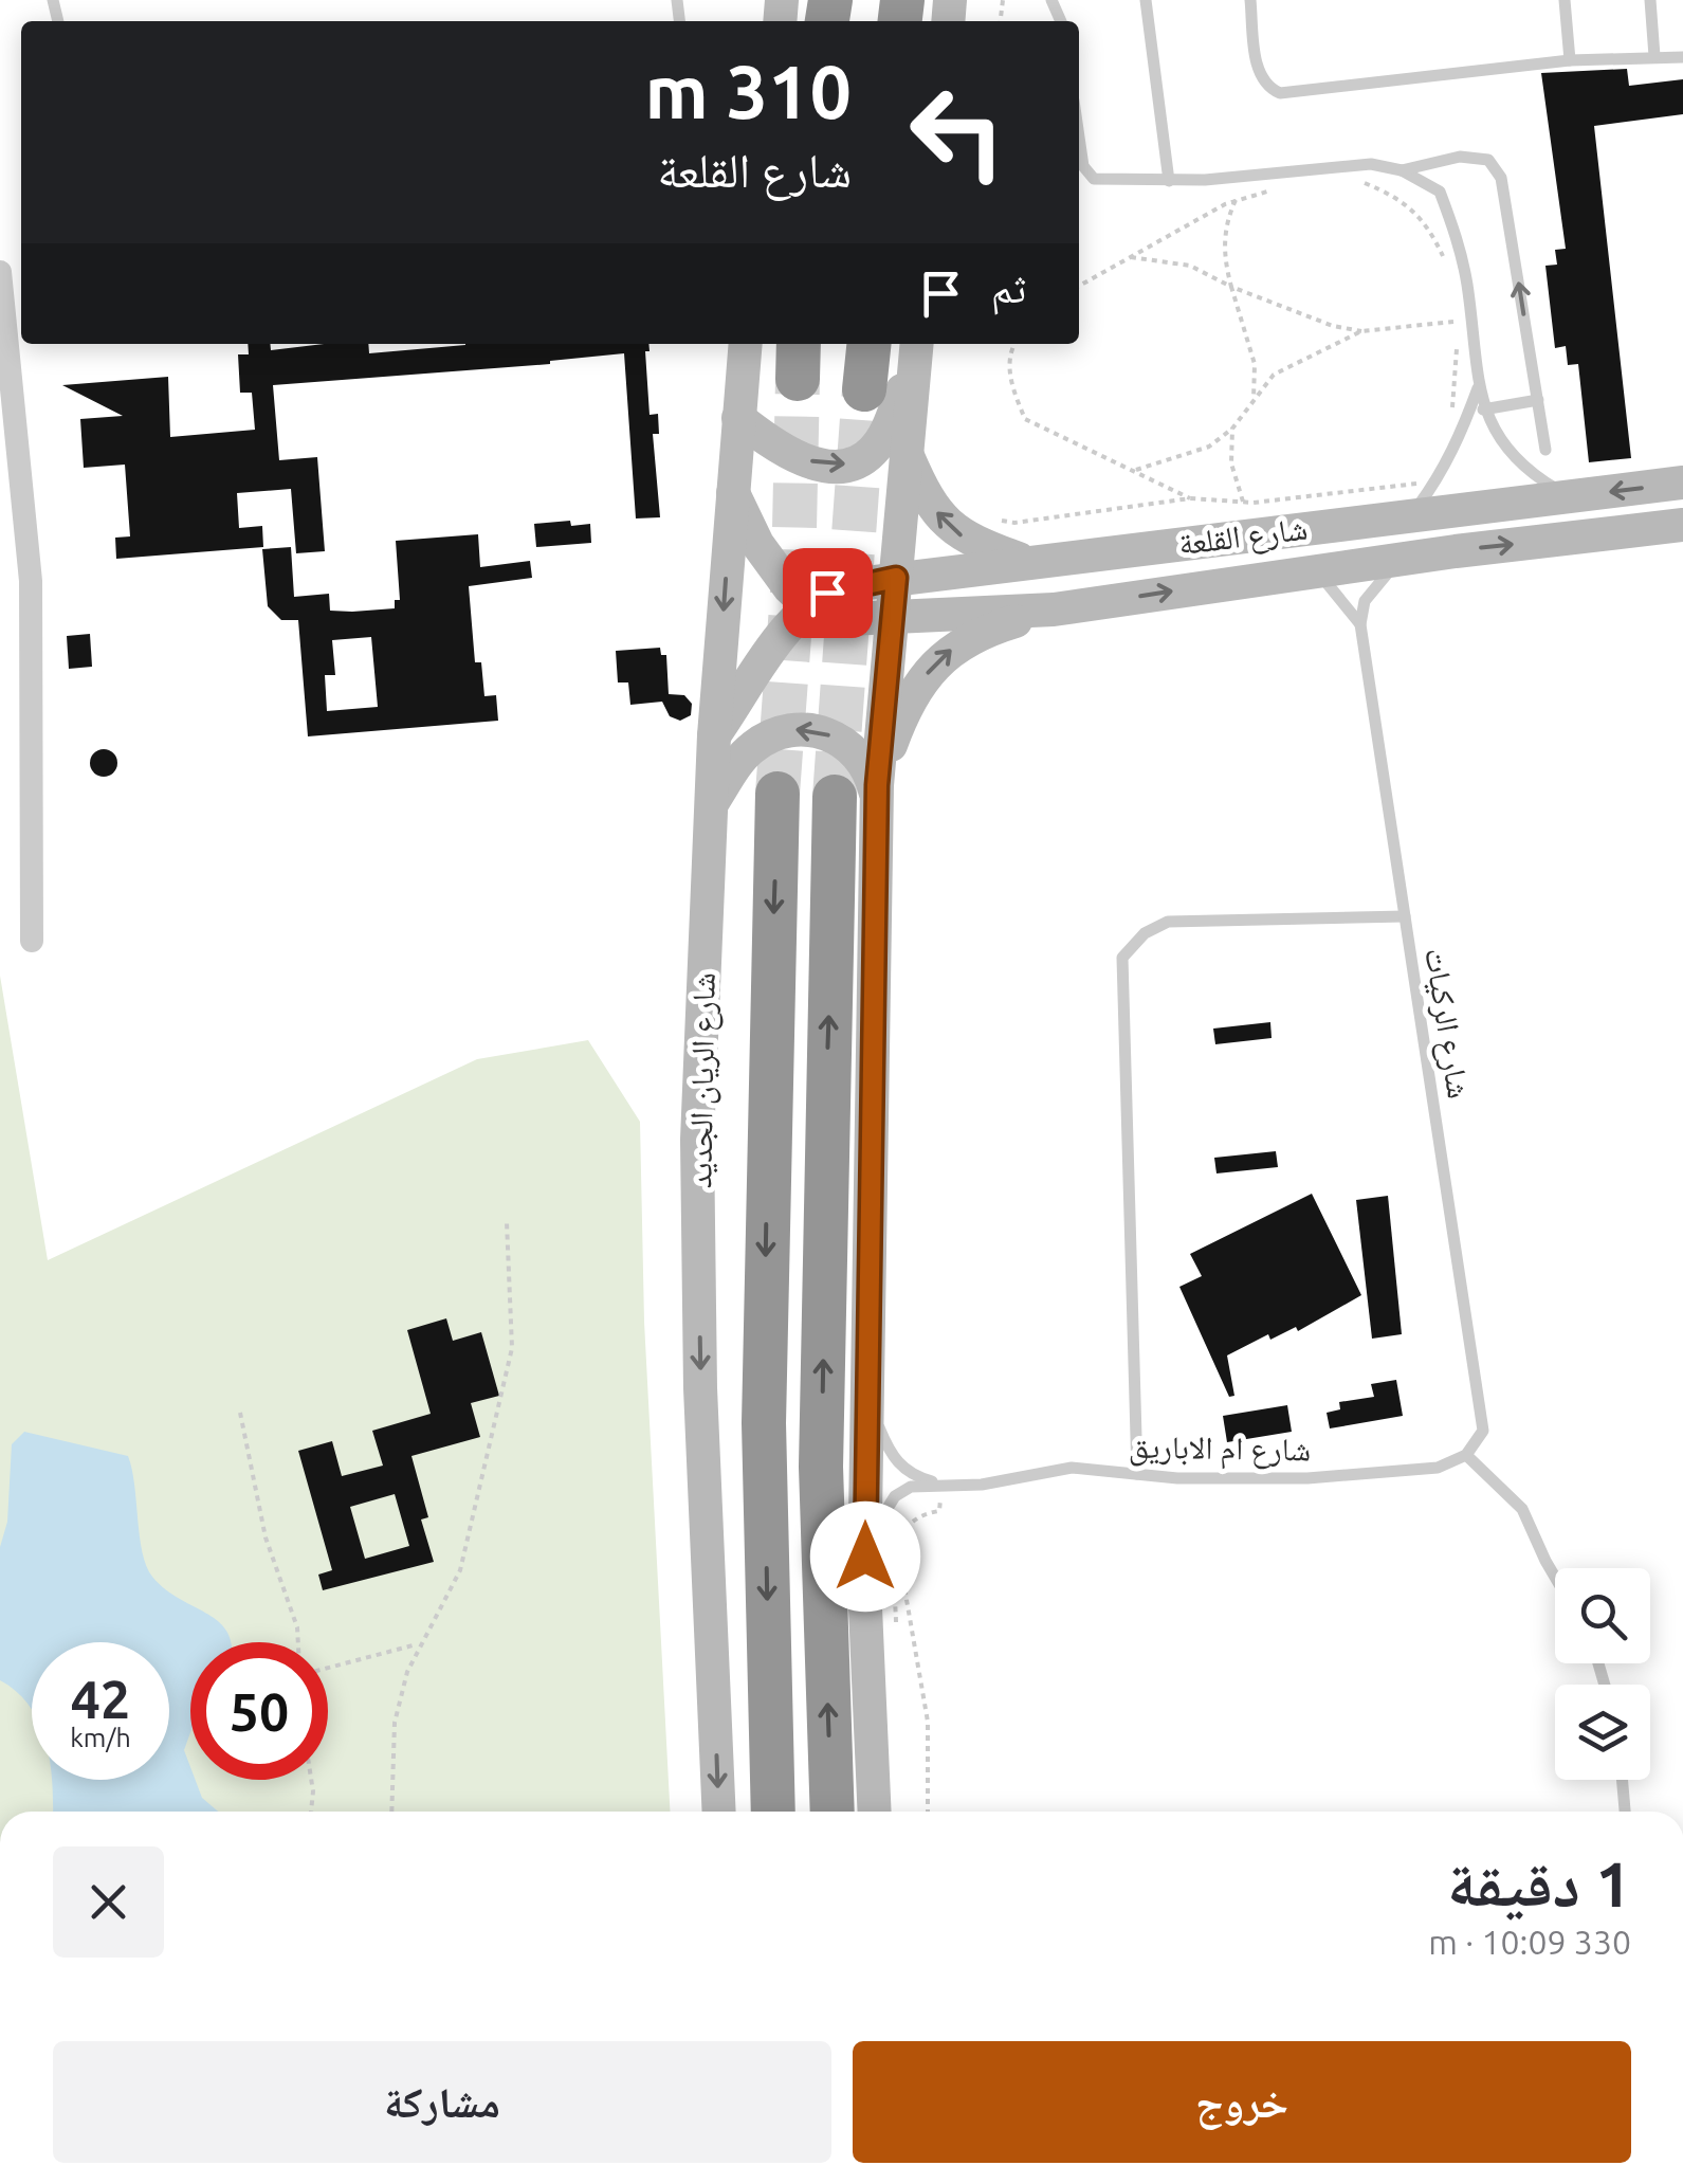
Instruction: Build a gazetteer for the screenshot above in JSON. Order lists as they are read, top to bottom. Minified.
{"streets":{"main road":["شارع القلعة","شارع الريان الجديد"],"lane":["شارع الركيات","شارع ام الاباريق"]},"crossings":[["شارع القلعة","شارع الركيات"],["شارع القلعة","شارع الريان الجديد"],["شارع الركيات","شارع ام الاباريق"]],"page":{"turn":["310 m","شارع القلعة"],"then":"ثم","speed":"42 km/h","limit":"50","heading":["1 دقيقة","330 m · 10:09"],"buttons":["خروج","مشاركة"]}}
